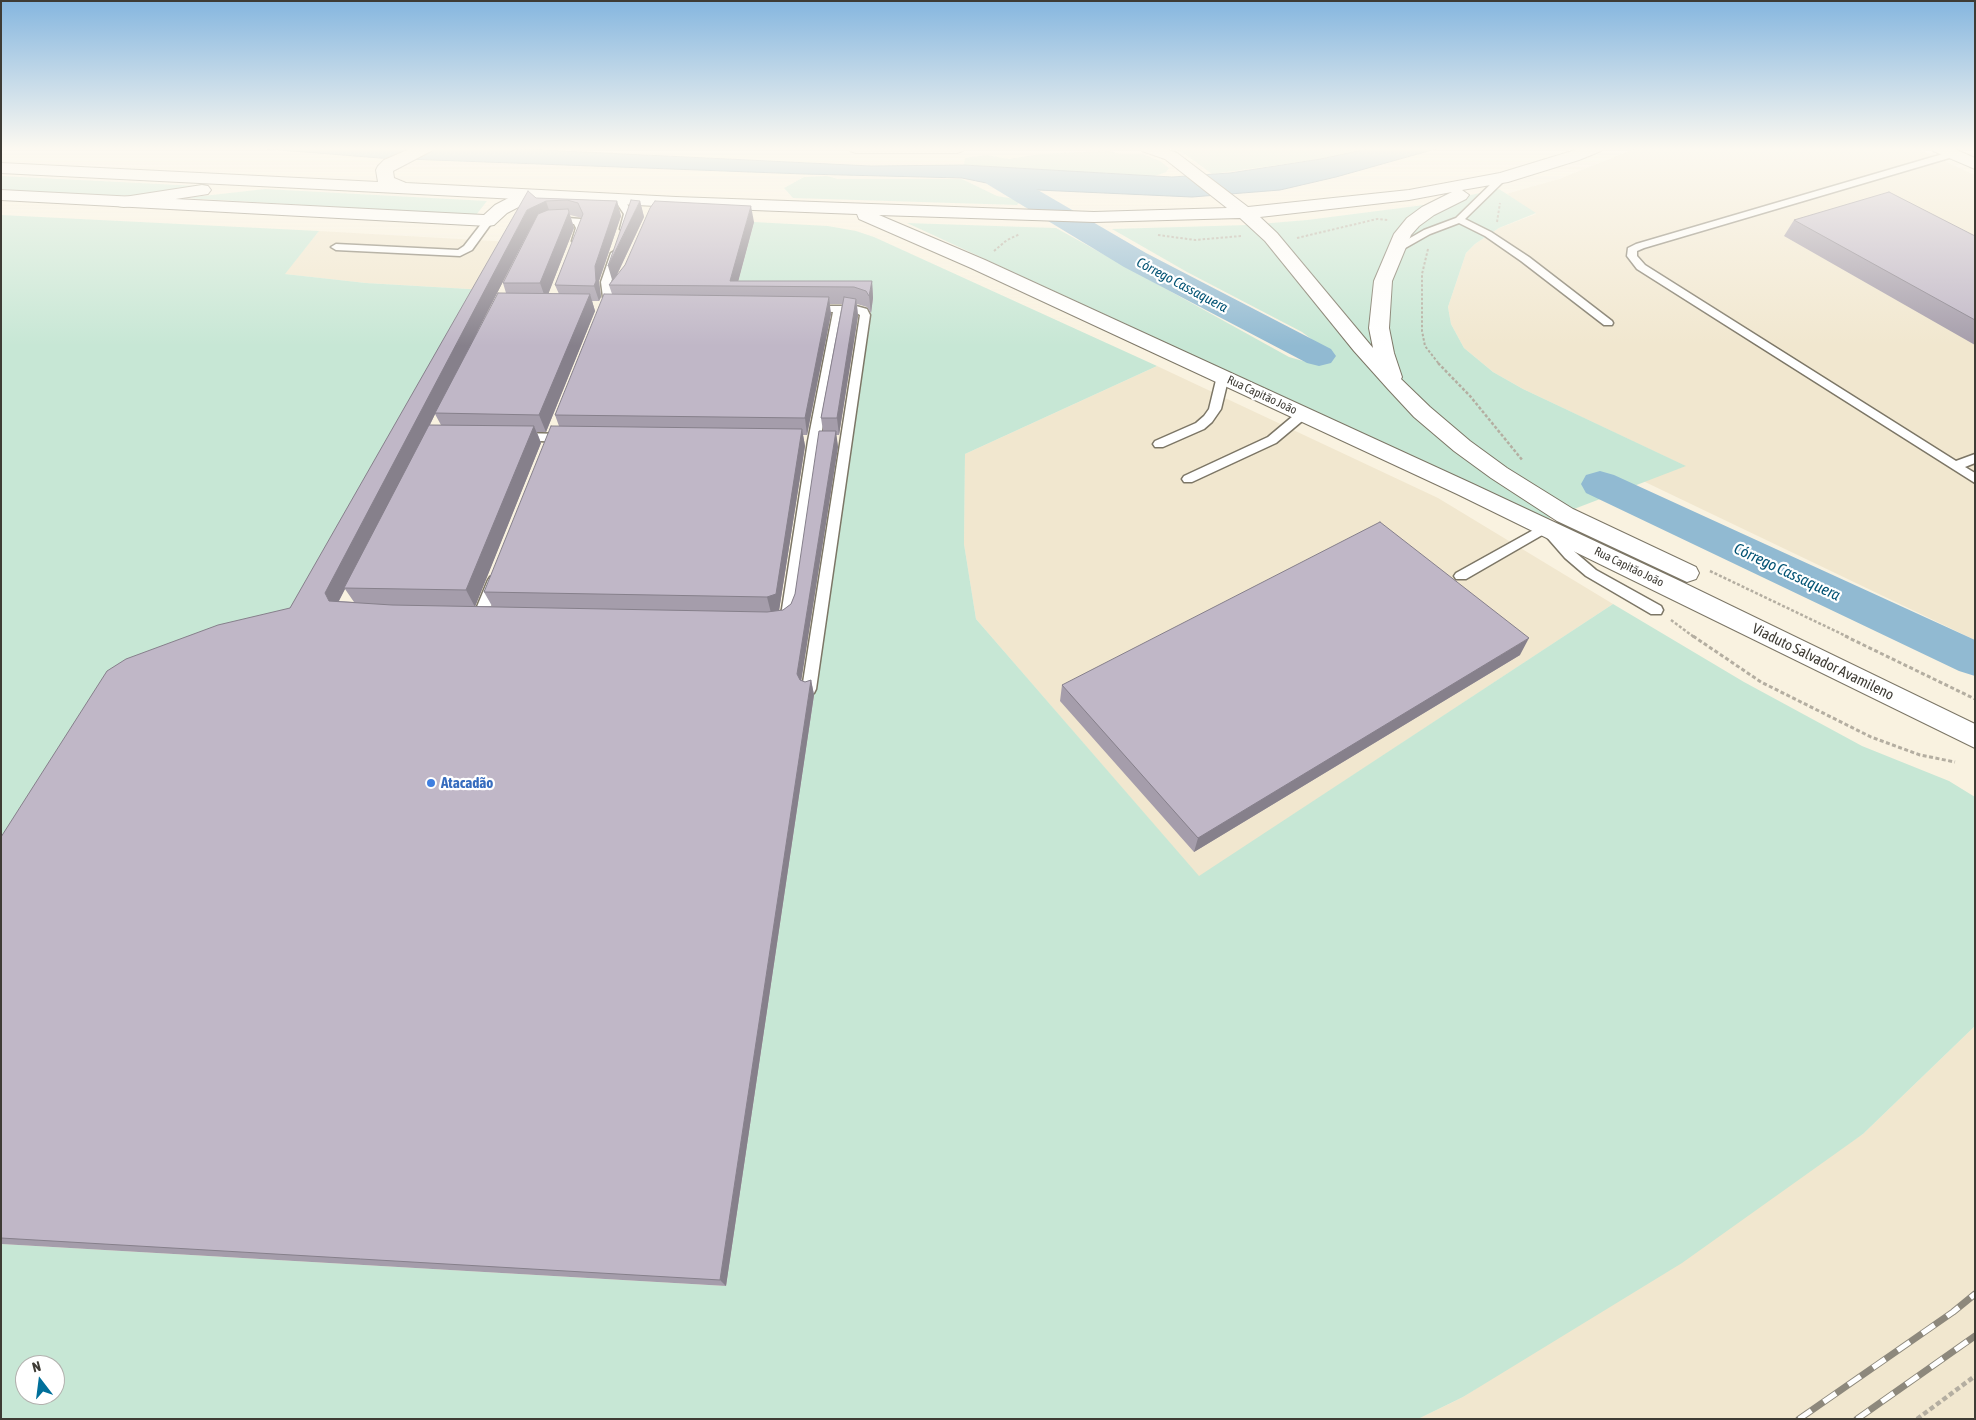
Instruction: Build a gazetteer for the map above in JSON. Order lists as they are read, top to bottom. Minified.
{"streets":{"main road":["Rua Capitão João","Viaduto Salvador Avamileno"]},"crossings":[["Rua Capitão João","Viaduto Salvador Avamileno"]],"water":["Córrego Cassaquera"],"places":["Atacadão"],"north":"top"}
